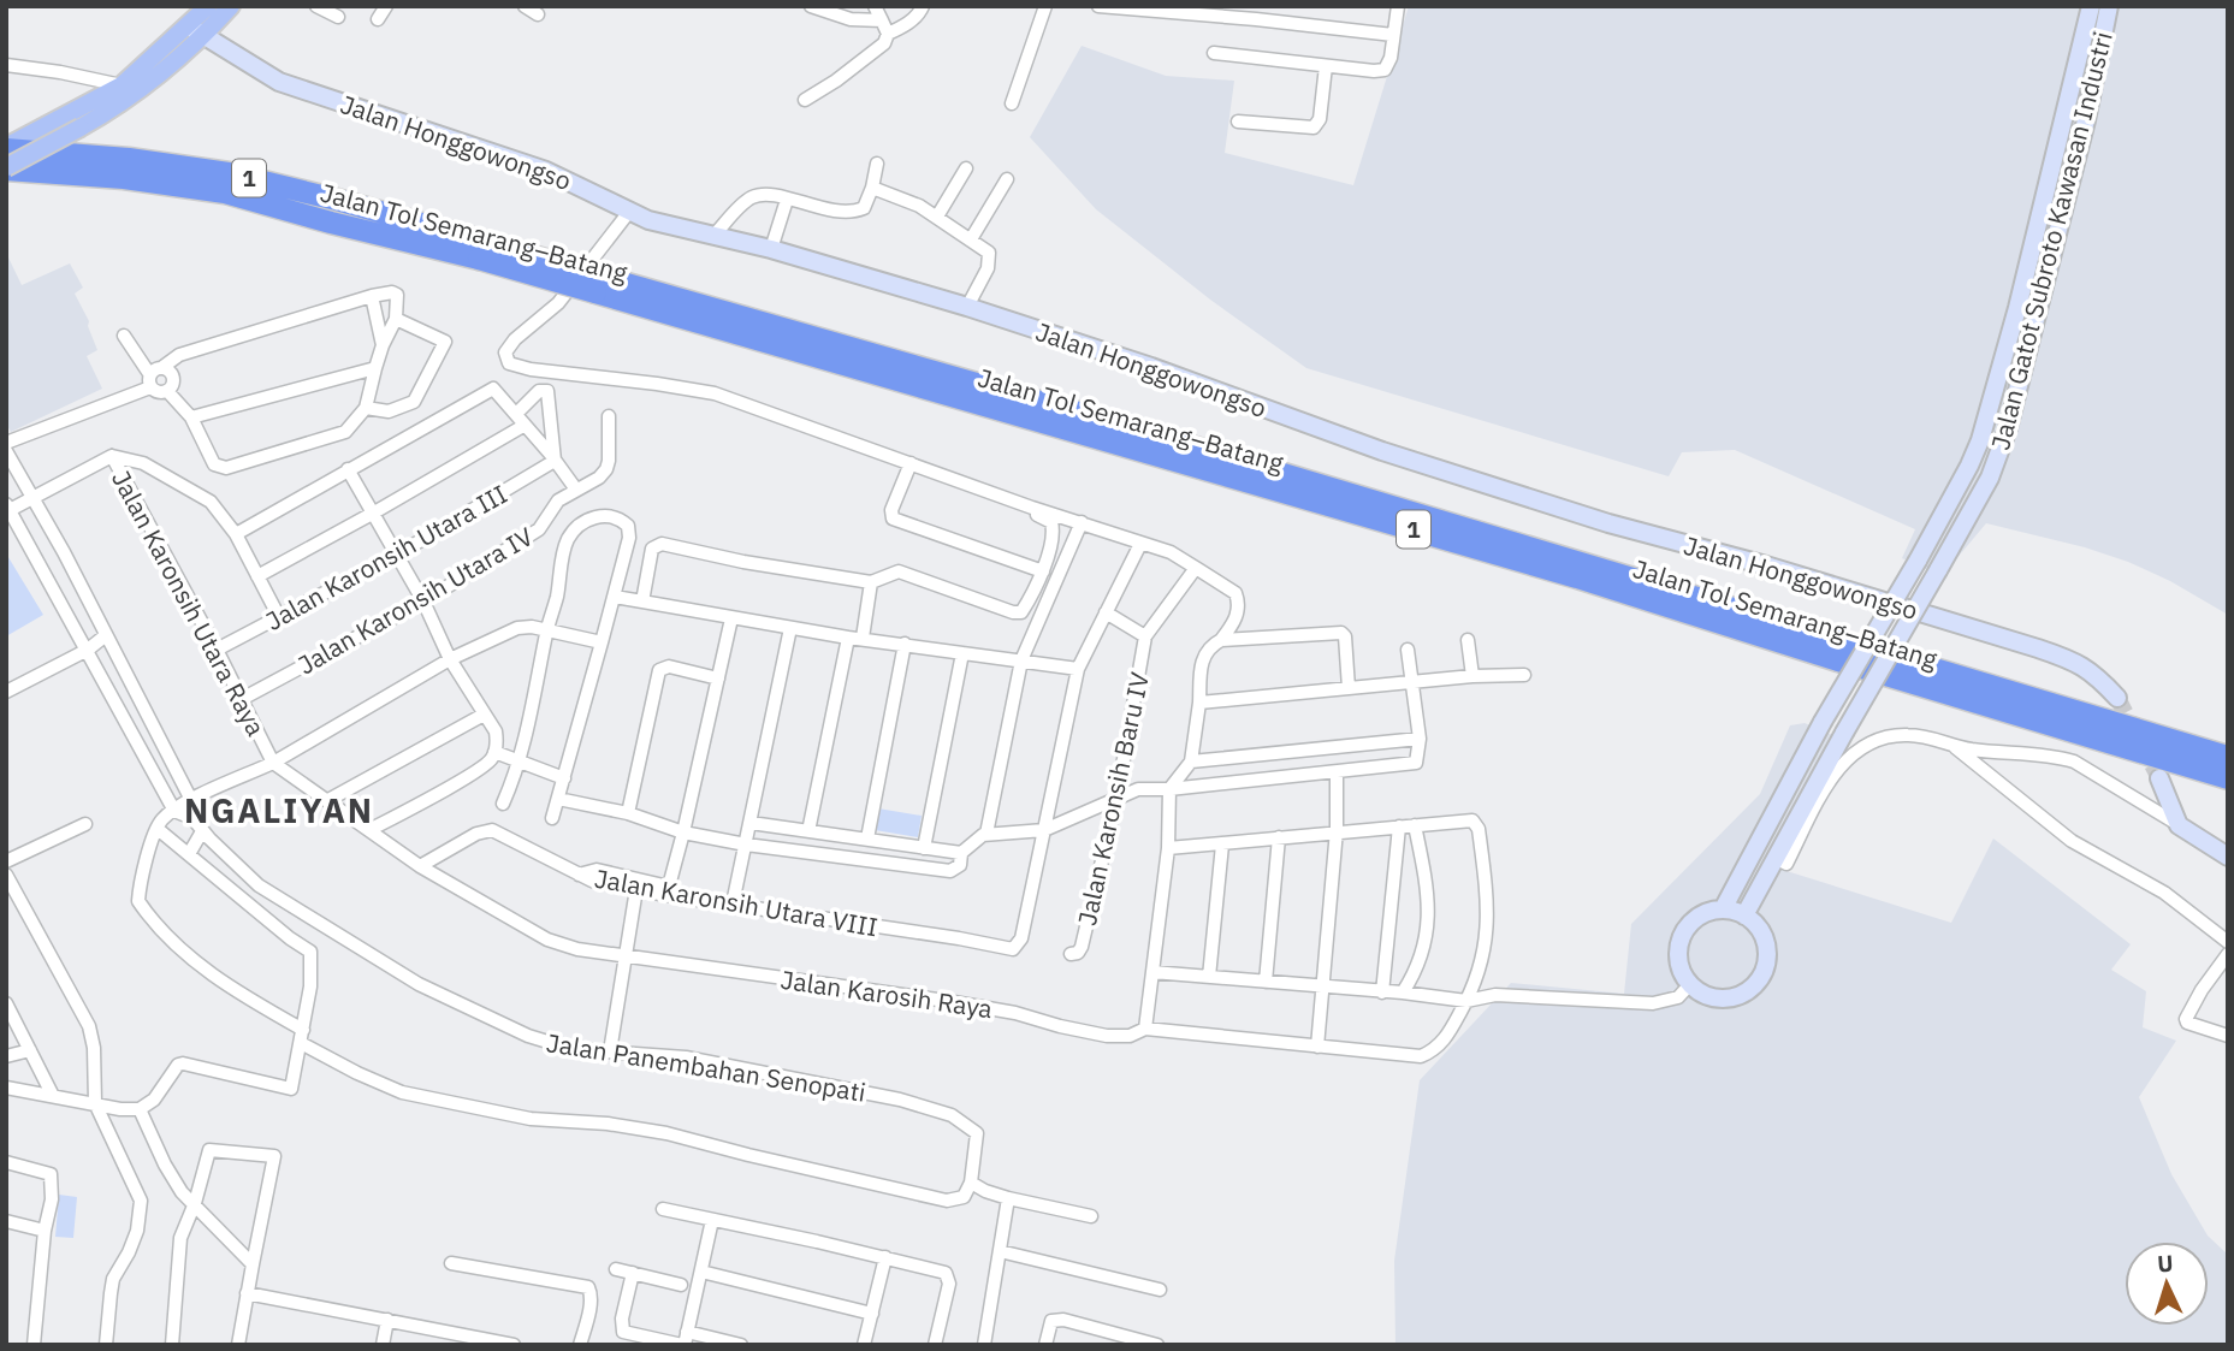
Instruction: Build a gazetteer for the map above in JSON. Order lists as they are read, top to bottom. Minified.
{"streets":{"highway":["1","Jalan Tol Semarang–Batang"],"street":["Jalan Honggowongso","Jalan Gatot Subroto Kawasan Industri","Jalan Karonsih Utara III","Jalan Karonsih Utara IV","Jalan Karonsih Utara Raya","Jalan Karonsih Baru IV","Jalan Karonsih Utara VIII","Jalan Karosih Raya","Jalan Panembahan Senopati"]},"crossings":[["Jalan Karonsih Utara III","Jalan Karonsih Utara Raya"],["Jalan Karonsih Utara IV","Jalan Karonsih Utara Raya"],["Jalan Karonsih Utara Raya","Jalan Karonsih Utara VIII"],["Jalan Karonsih Utara Raya","Jalan Karosih Raya"]],"districts":["NGALIYAN"],"north":"top"}
